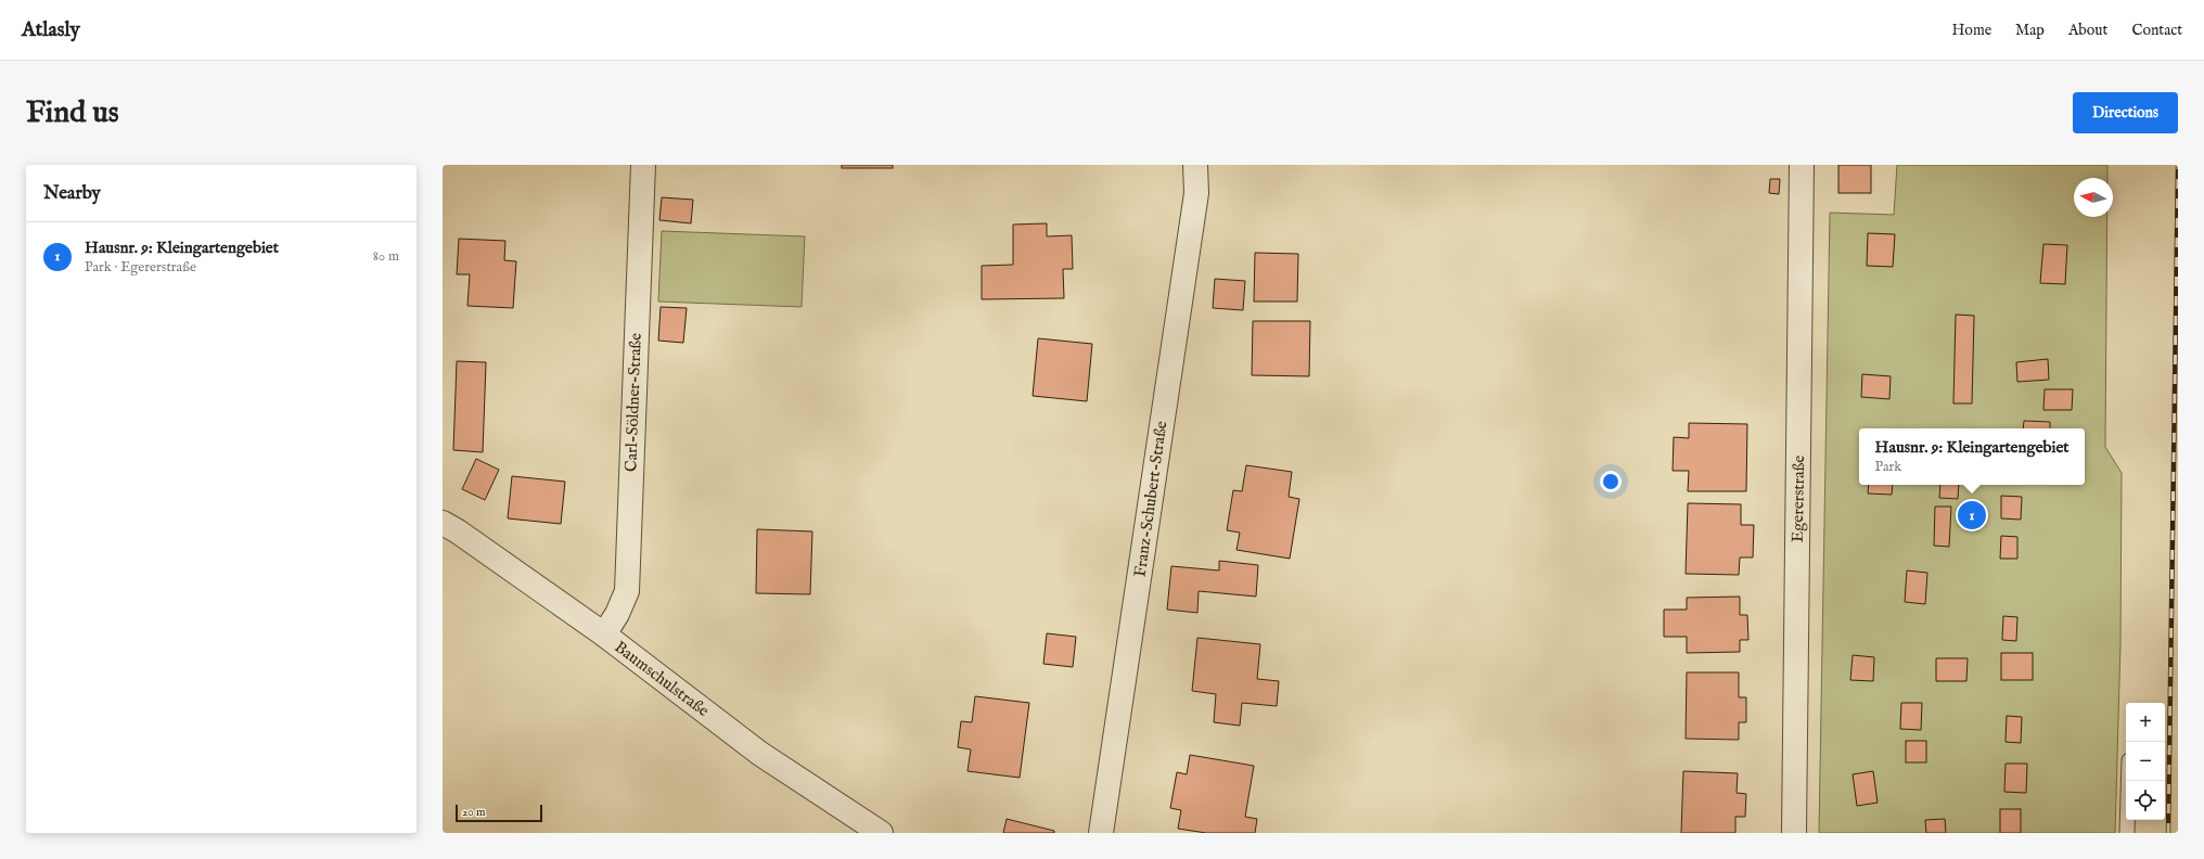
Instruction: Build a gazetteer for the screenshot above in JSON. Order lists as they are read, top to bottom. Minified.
{"streets":{"street":["Carl-Söldner-Straße","Franz-Schubert-Straße","Egererstraße","Baumschulstraße"]},"crossings":[["Carl-Söldner-Straße","Baumschulstraße"]],"scale_bar":"20 m","north":"left","page":{"header":"Atlasly","nav":["Home","Map","About","Contact"],"buttons":"Directions","title":"Find us","heading":"Nearby","list":[{"mark":"1","name":"Hausnr. 9: Kleingartengebiet","note":"Park · Egererstraße","value":"80 m"}],"popup":["Hausnr. 9: Kleingartengebiet","Park"],"pins":"1","map_buttons":["+","−"],"scale":"20 m"}}
